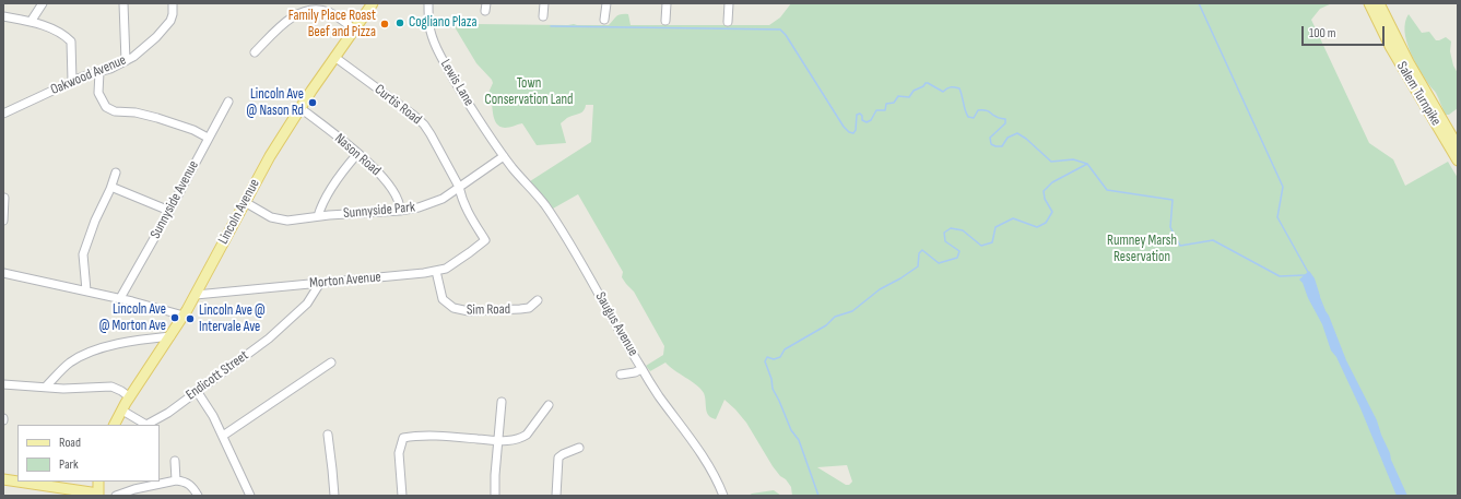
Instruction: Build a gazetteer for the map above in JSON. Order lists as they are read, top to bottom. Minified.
{"streets":{"main road":["Salem Turnpike","Lincoln Avenue"],"street":["Oakwood Avenue","Lewis Lane","Curtis Road","Nason Road","Sunnyside Avenue","Sunnyside Park","Morton Avenue","Sim Road","Saugus Avenue","Endicott Street"]},"crossings":[["Lewis Lane","Sunnyside Park"],["Lewis Lane","Saugus Avenue"],["Curtis Road","Sunnyside Park"],["Curtis Road","Lincoln Avenue"],["Curtis Road","Morton Avenue"],["Nason Road","Sunnyside Park"],["Nason Road","Lincoln Avenue"],["Sunnyside Park","Lincoln Avenue"],["Sunnyside Park","Saugus Avenue"],["Lincoln Avenue","Morton Avenue"],["Lincoln Avenue","Endicott Street"],["Morton Avenue","Sim Road"],["Morton Avenue","Endicott Street"]],"parks":["Town Conservation Land","Rumney Marsh Reservation"],"places":["Cogliano Plaza","Family Place Roast Beef and Pizza","Lincoln Ave @ Nason Rd","Lincoln Ave @ Morton Ave","Lincoln Ave @ Intervale Ave"],"legend":["Road","Park"],"scale_bar":"100 m"}
